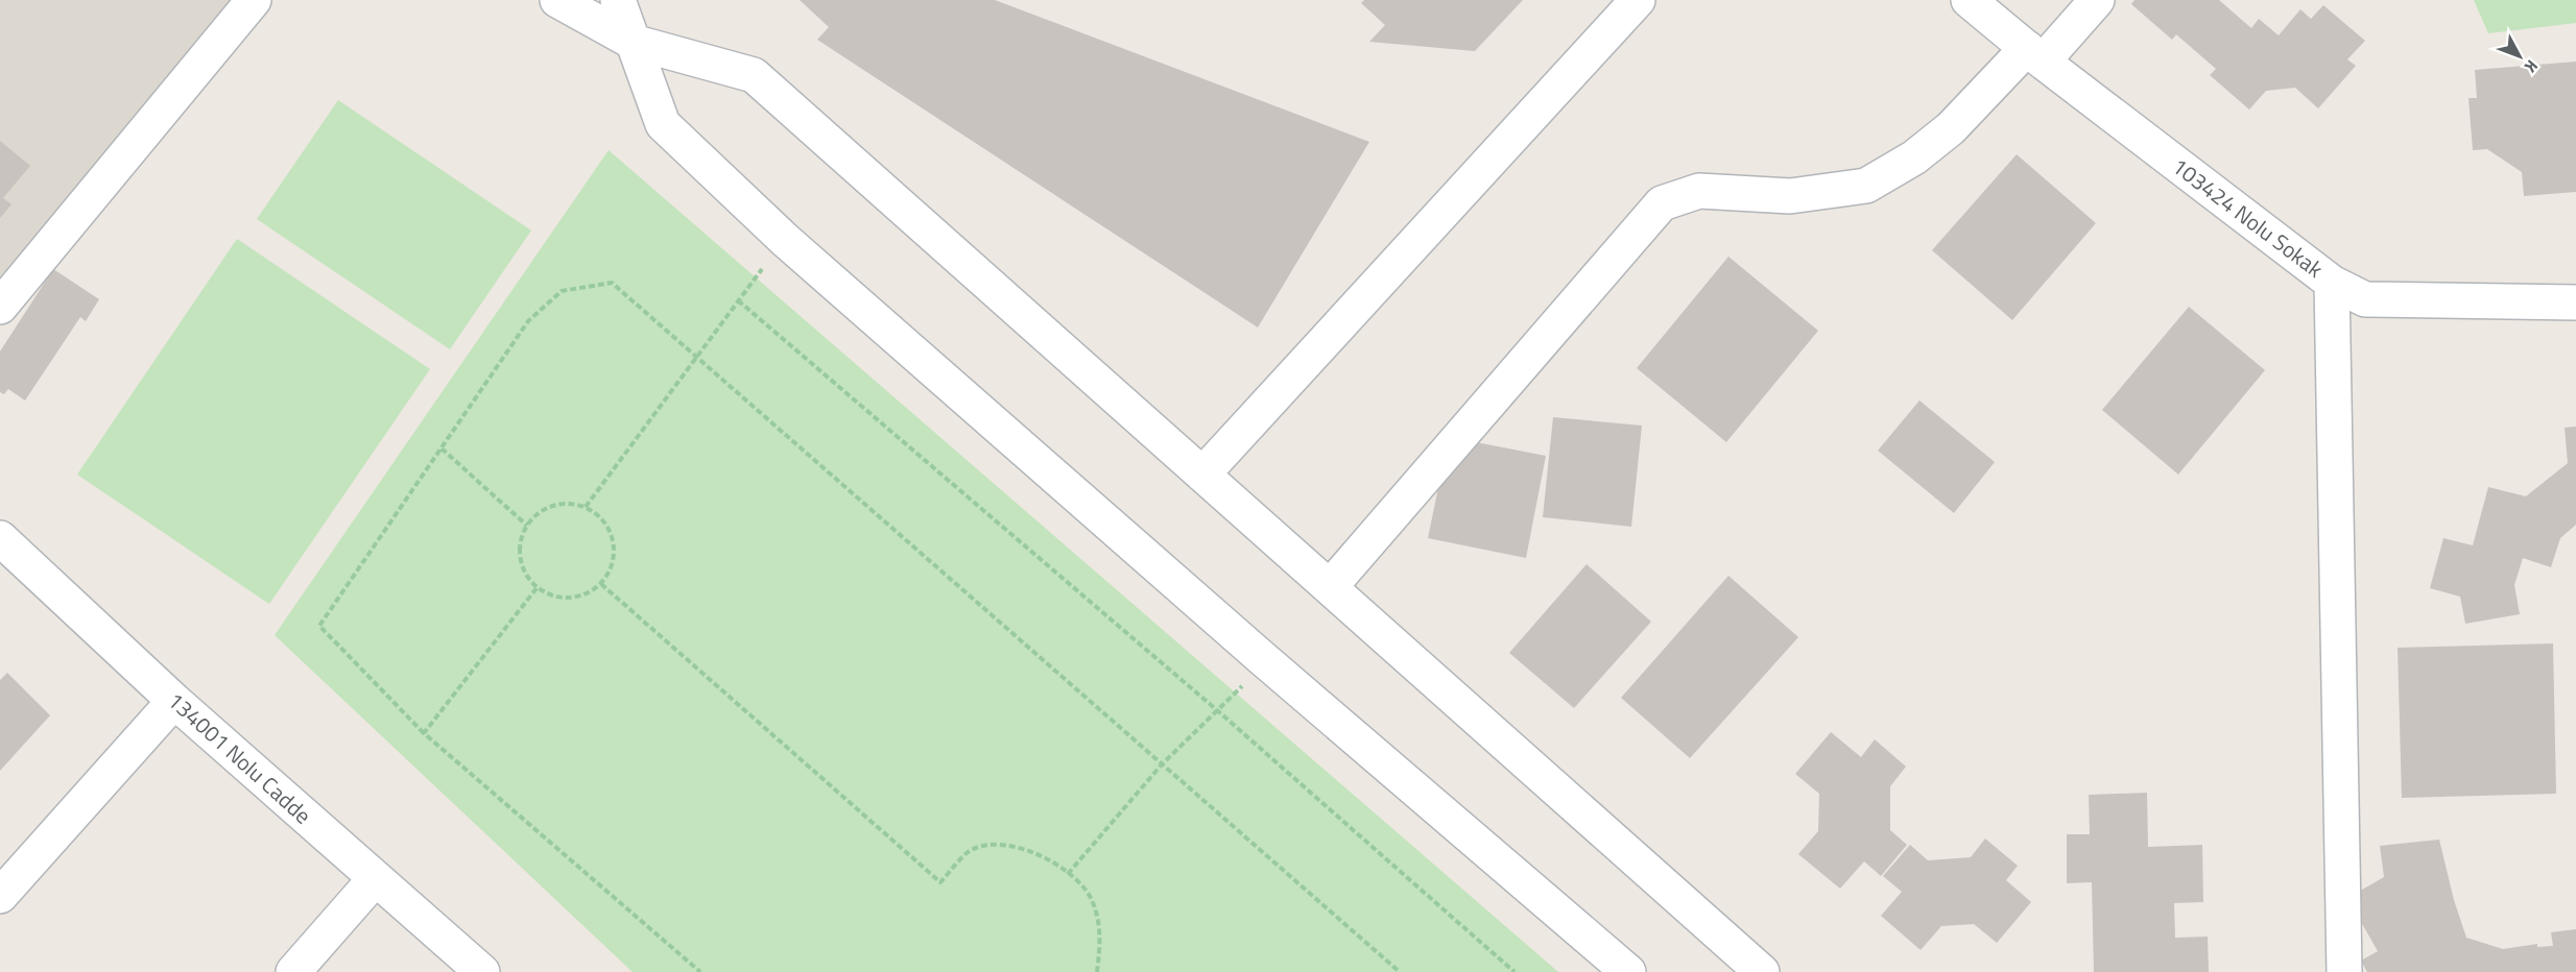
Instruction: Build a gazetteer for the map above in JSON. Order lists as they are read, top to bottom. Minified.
{"streets":{"street":["103424 Nolu Sokak","134001 Nolu Cadde"]},"north":"bottom right"}
